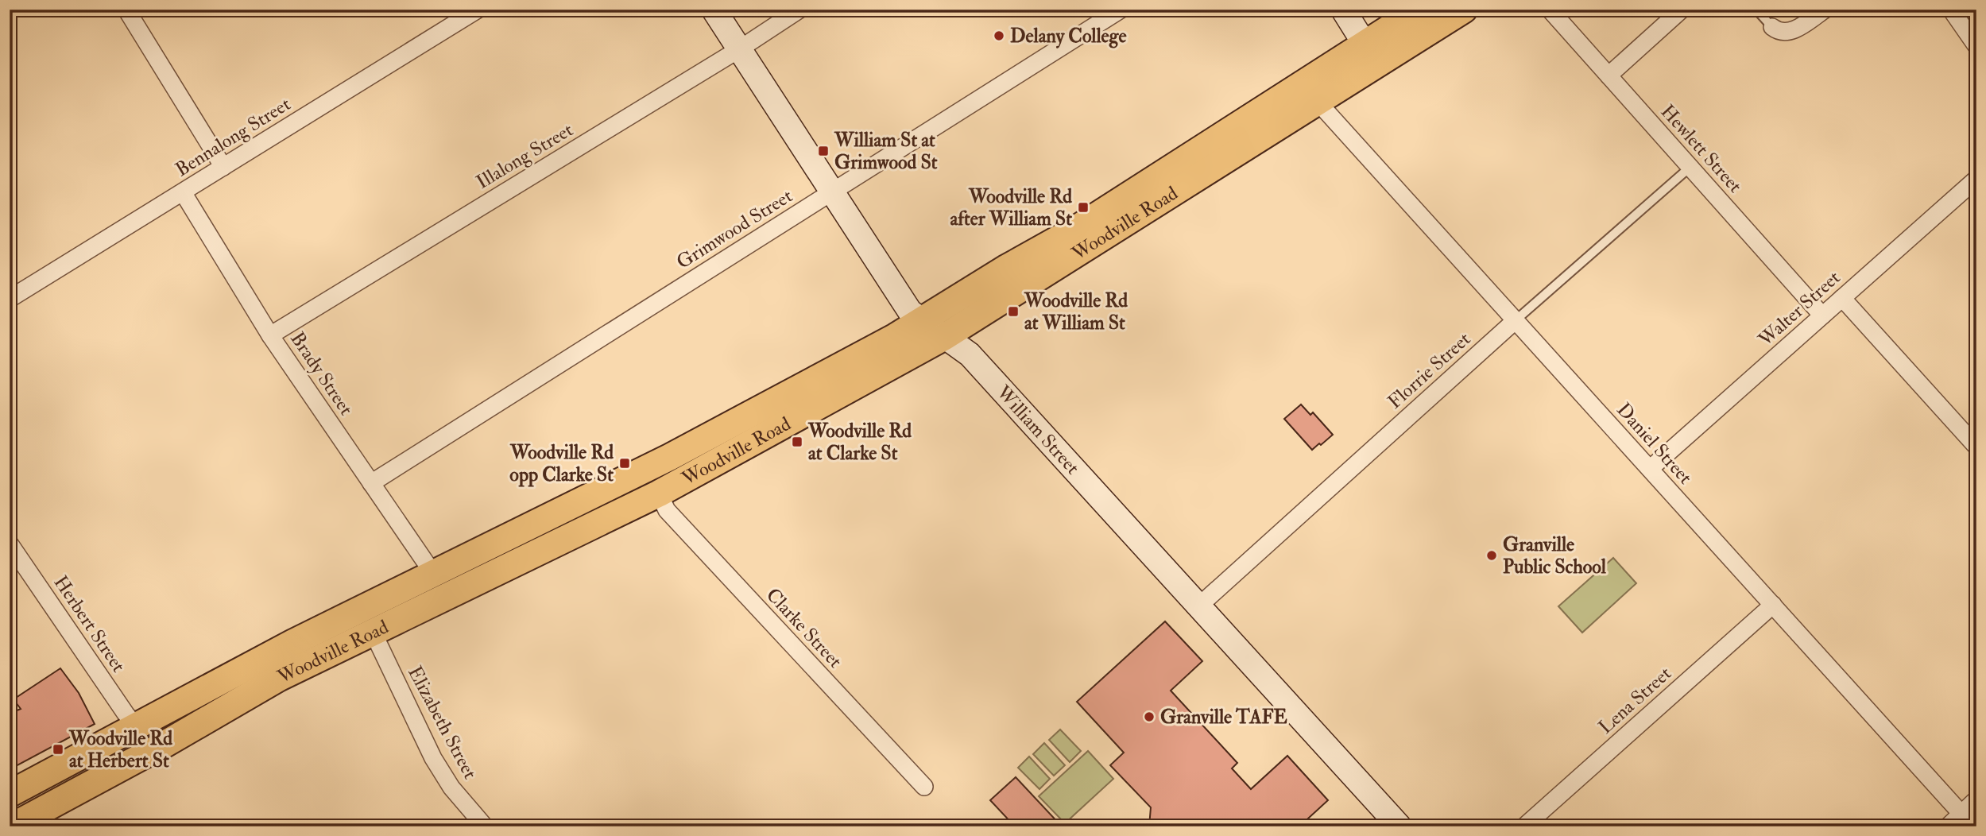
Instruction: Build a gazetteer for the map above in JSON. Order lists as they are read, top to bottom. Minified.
{"streets":{"main road":["Woodville Road"],"street":["Bennalong Street","Hewlett Street","Illalong Street","Grimwood Street","Walter Street","Florrie Street","Brady Street","William Street","Daniel Street","Herbert Street","Clarke Street","Lena Street","Elizabeth Street"]},"crossings":[["Bennalong Street","Brady Street"],["Hewlett Street","Walter Street"],["Hewlett Street","Florrie Street"],["Illalong Street","Brady Street"],["Illalong Street","William Street"],["Woodville Road","Brady Street"],["Woodville Road","William Street"],["Woodville Road","Daniel Street"],["Woodville Road","Herbert Street"],["Woodville Road","Clarke Street"],["Woodville Road","Elizabeth Street"],["Grimwood Street","Brady Street"],["Grimwood Street","William Street"],["Walter Street","Daniel Street"],["Florrie Street","William Street"],["Florrie Street","Daniel Street"],["Daniel Street","Lena Street"]],"places":{"other":["Delany College","Granville Public School","Granville TAFE"],"transit":["William St at Grimwood St","Woodville Rd after William St","Woodville Rd at William St","Woodville Rd at Clarke St","Woodville Rd opp Clarke St","Woodville Rd at Herbert St"]}}
